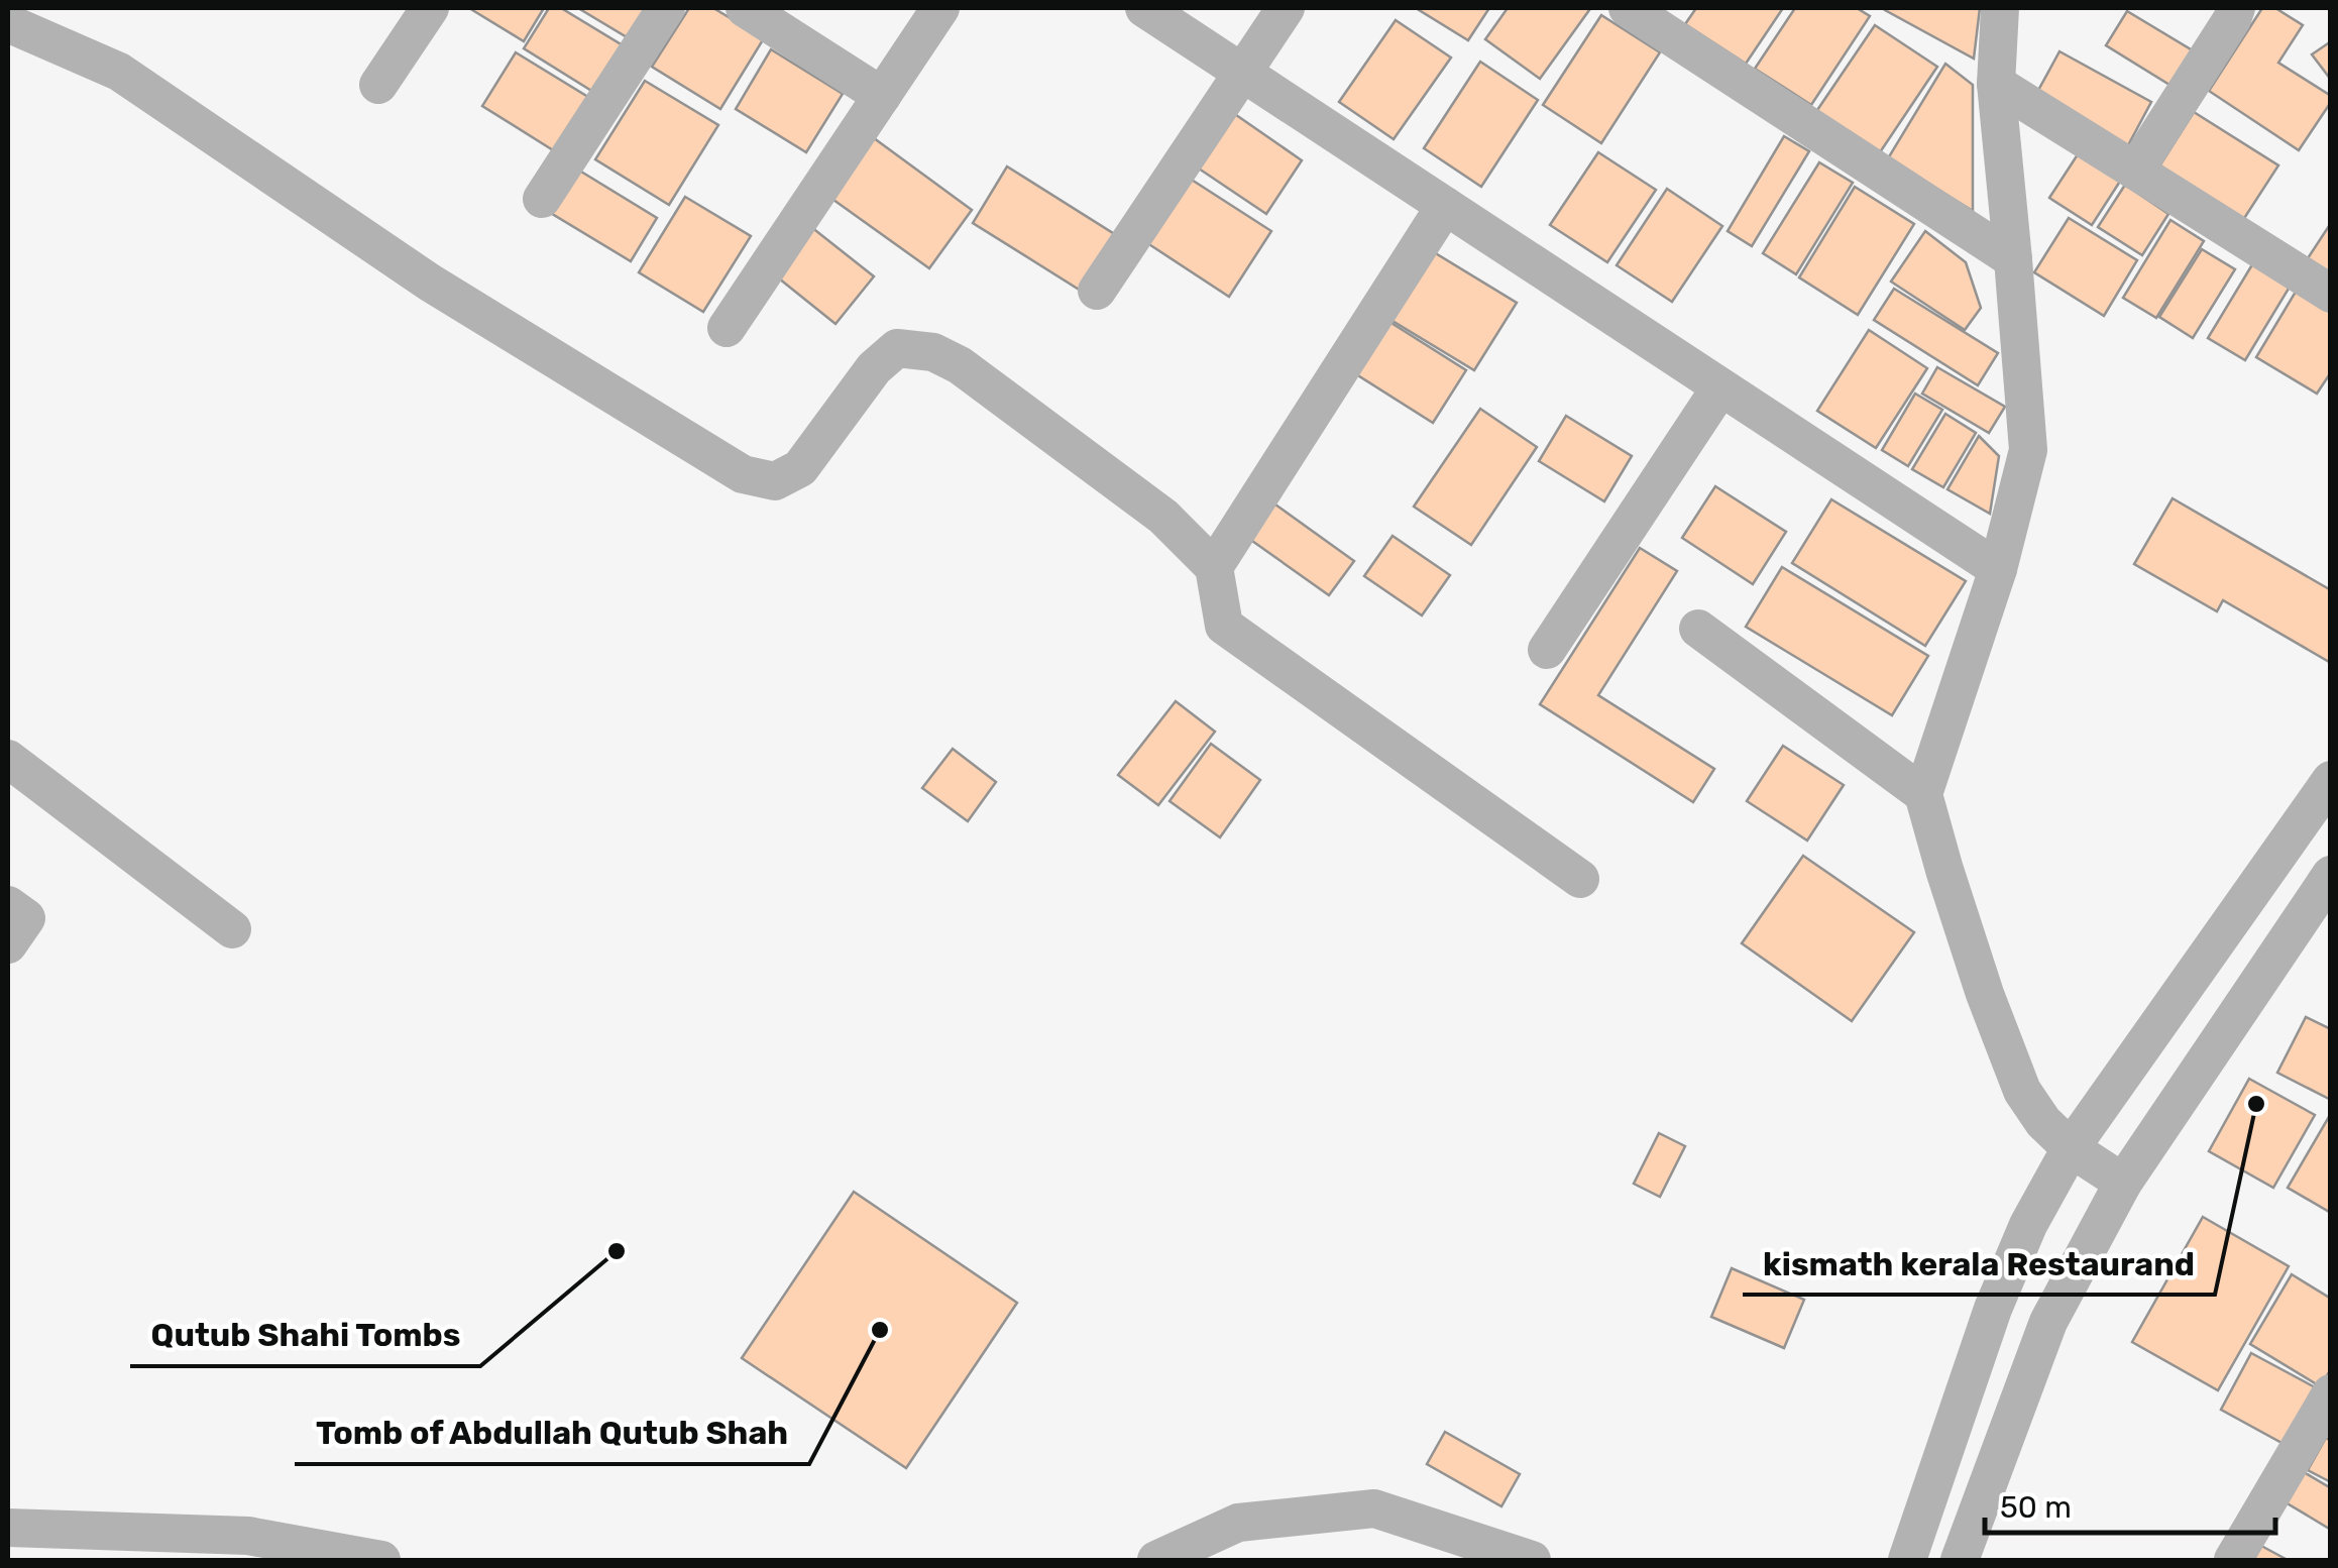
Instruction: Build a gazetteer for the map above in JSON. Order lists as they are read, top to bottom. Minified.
{"places":["kismath kerala Restaurand","Qutub Shahi Tombs","Tomb of Abdullah Qutub Shah"],"scale_bar":"50 m"}
